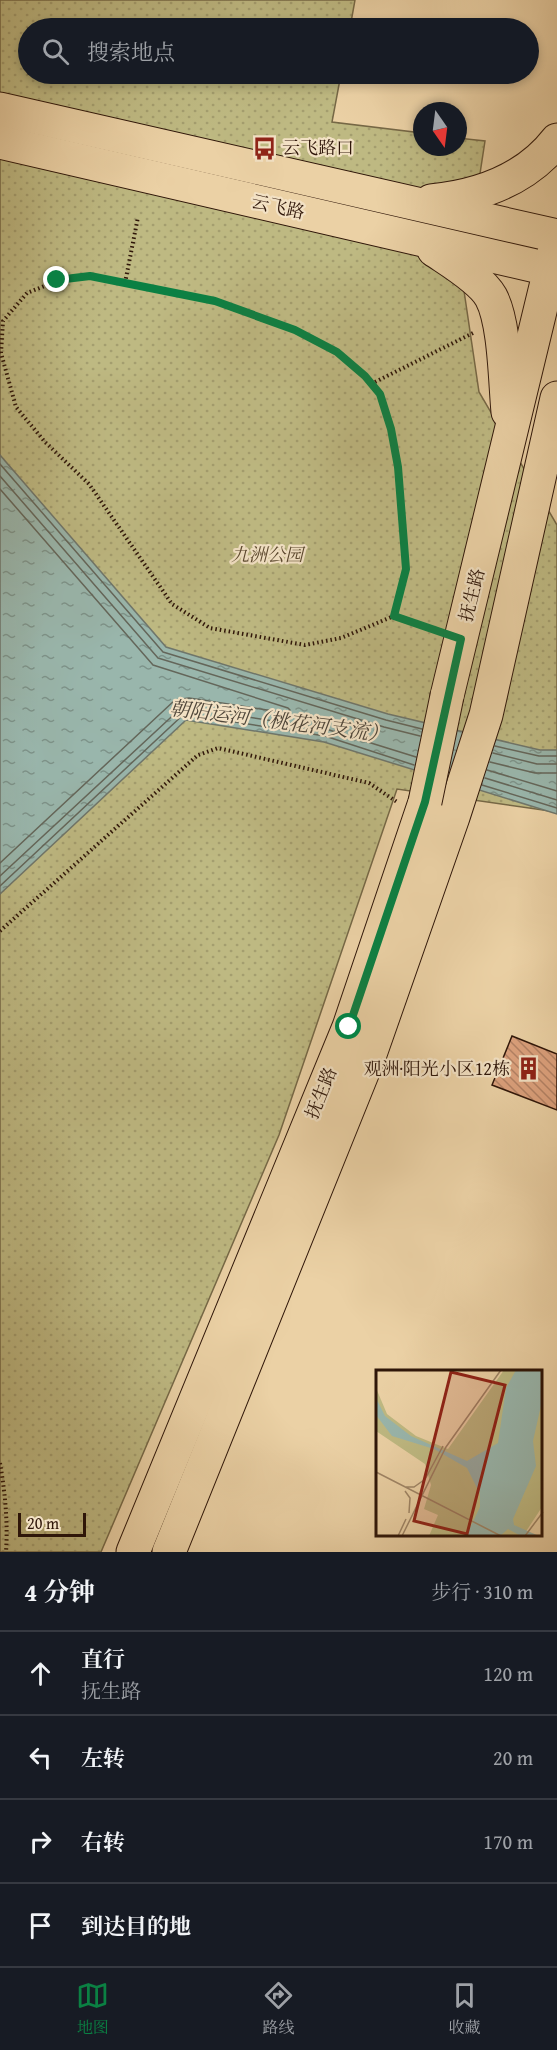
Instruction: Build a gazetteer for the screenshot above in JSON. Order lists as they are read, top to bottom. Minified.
{"streets":{"main road":["云飞路","抚生路"]},"crossings":[["云飞路","抚生路"]],"water":["朝阳运河（桃花河支流）"],"parks":["九洲公园"],"places":{"bus stop":["云飞路口"],"building":["观洲·阳光小区12栋"]},"scale_bar":"20 m","north":"bottom","page":{"search":"搜索地点","scale":"20 m","heading":["4 分钟","步行 · 310 m"],"list":[["直行","抚生路","120 m"],["左转","20 m"],["右转","170 m"],"到达目的地"],"nav":["地图","路线","收藏"]}}
